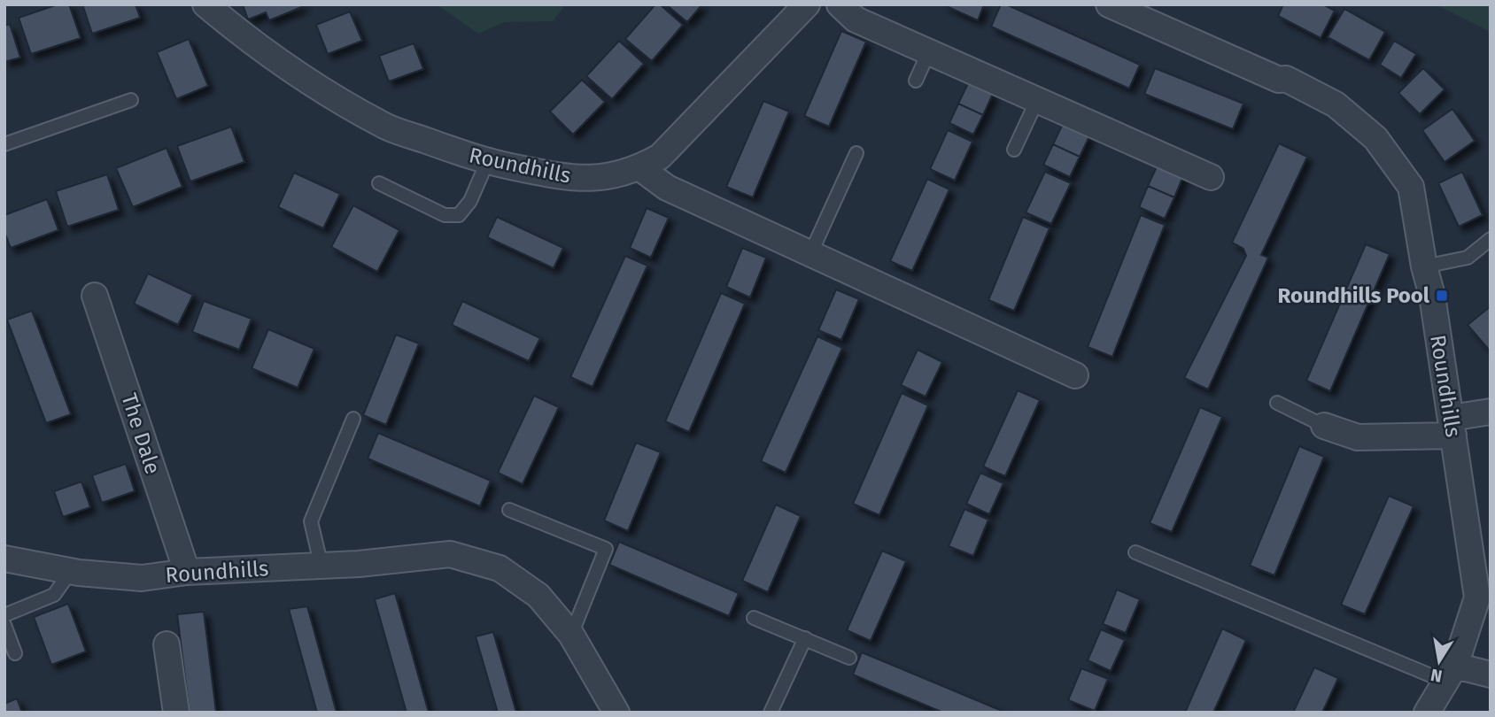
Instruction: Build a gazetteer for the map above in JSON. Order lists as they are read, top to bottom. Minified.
{"streets":{"street":["Roundhills","The Dale"]},"crossings":[["Roundhills","The Dale"]],"places":{"transit":["Roundhills Pool"]},"north":"bottom"}
